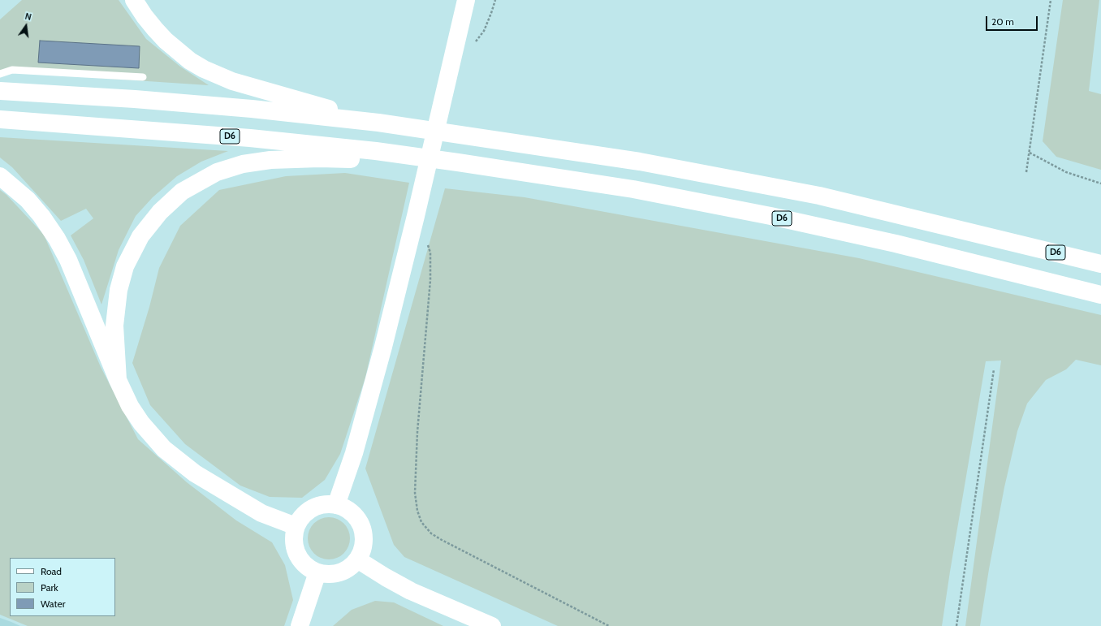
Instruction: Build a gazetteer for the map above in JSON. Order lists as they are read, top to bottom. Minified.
{"streets":{"main road":["D6"]},"legend":["Road","Park","Water"],"scale_bar":"20 m","north":"top"}
